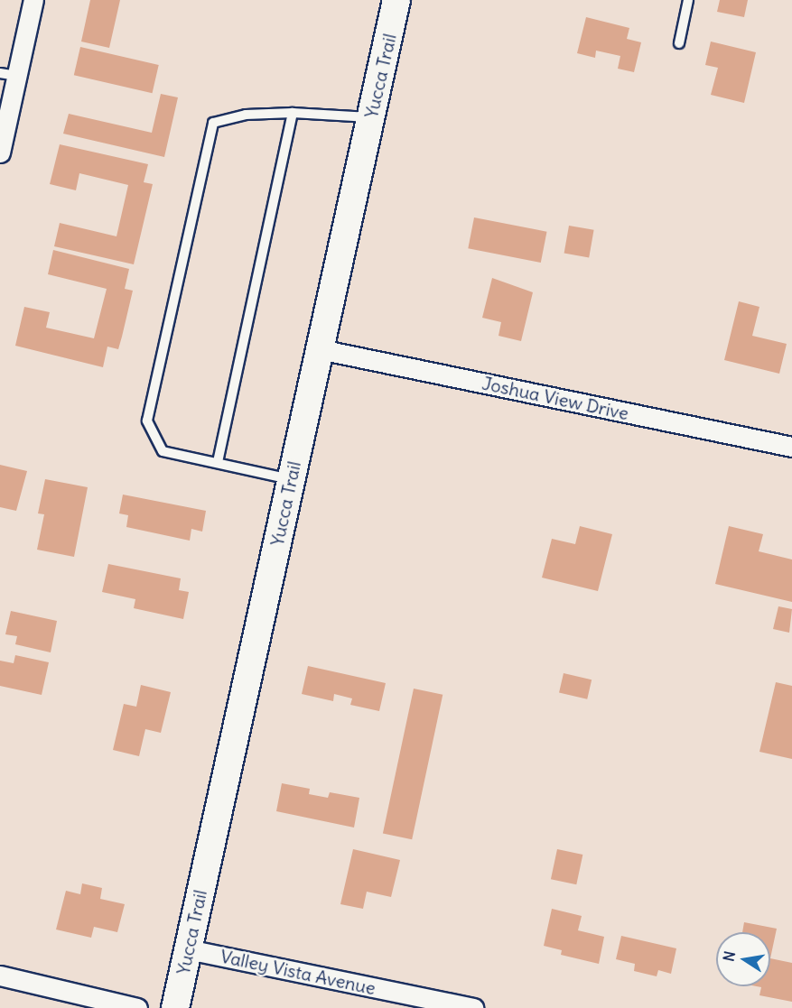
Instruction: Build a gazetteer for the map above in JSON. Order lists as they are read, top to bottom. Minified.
{"streets":{"main road":["Yucca Trail"],"street":["Joshua View Drive","Valley Vista Avenue"]},"crossings":[["Yucca Trail","Joshua View Drive"],["Yucca Trail","Valley Vista Avenue"]],"north":"left"}
